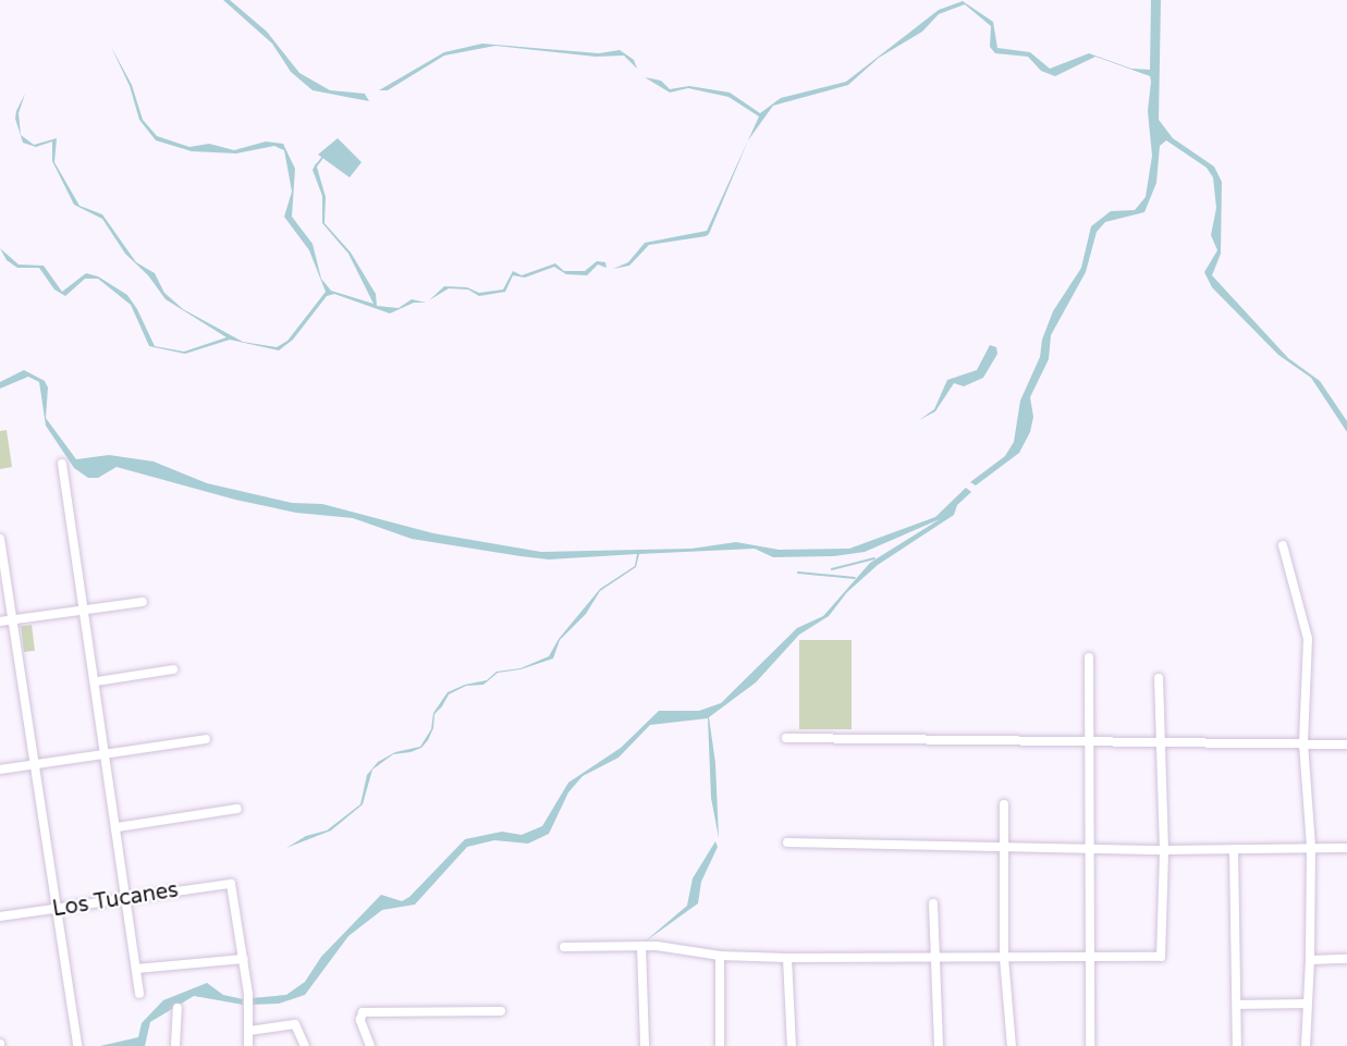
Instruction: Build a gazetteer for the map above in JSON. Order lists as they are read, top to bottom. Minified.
{"streets":{"street":["Los Tucanes"]}}
